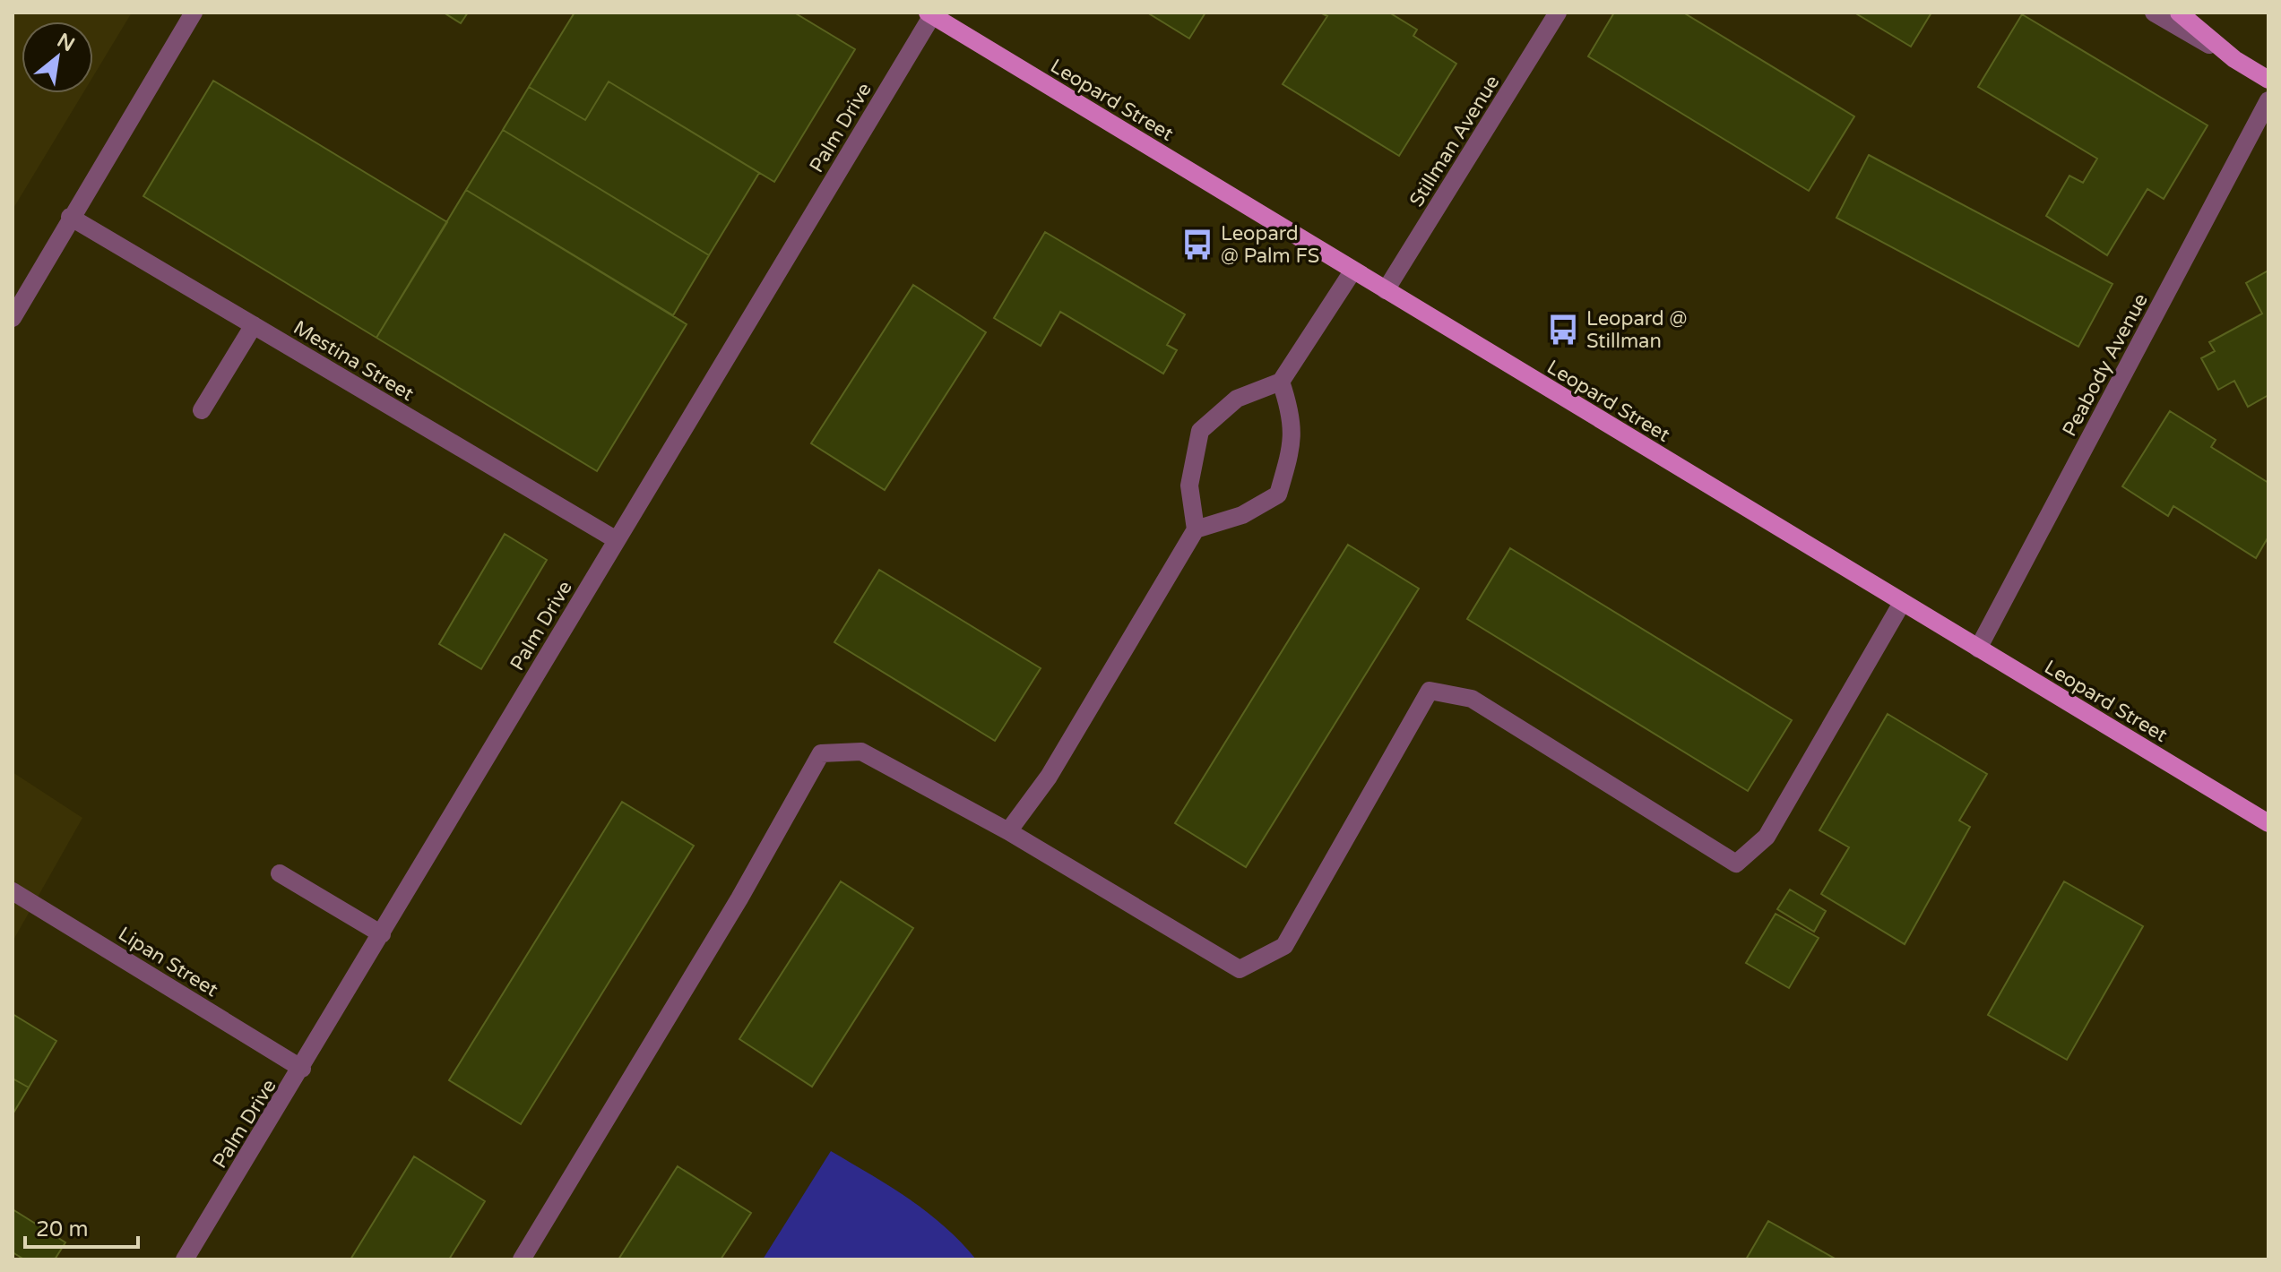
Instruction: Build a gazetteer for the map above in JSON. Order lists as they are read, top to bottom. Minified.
{"streets":{"main road":["Leopard Street"],"street":["Palm Drive","Stillman Avenue","Mestina Street","Peabody Avenue","Lipan Street"]},"crossings":[["Leopard Street","Palm Drive"],["Leopard Street","Stillman Avenue"],["Leopard Street","Peabody Avenue"],["Palm Drive","Mestina Street"],["Palm Drive","Lipan Street"]],"places":{"bus stop":["Leopard @ Palm FS","Leopard @ Stillman"]},"scale_bar":"20 m","north":"top right"}
